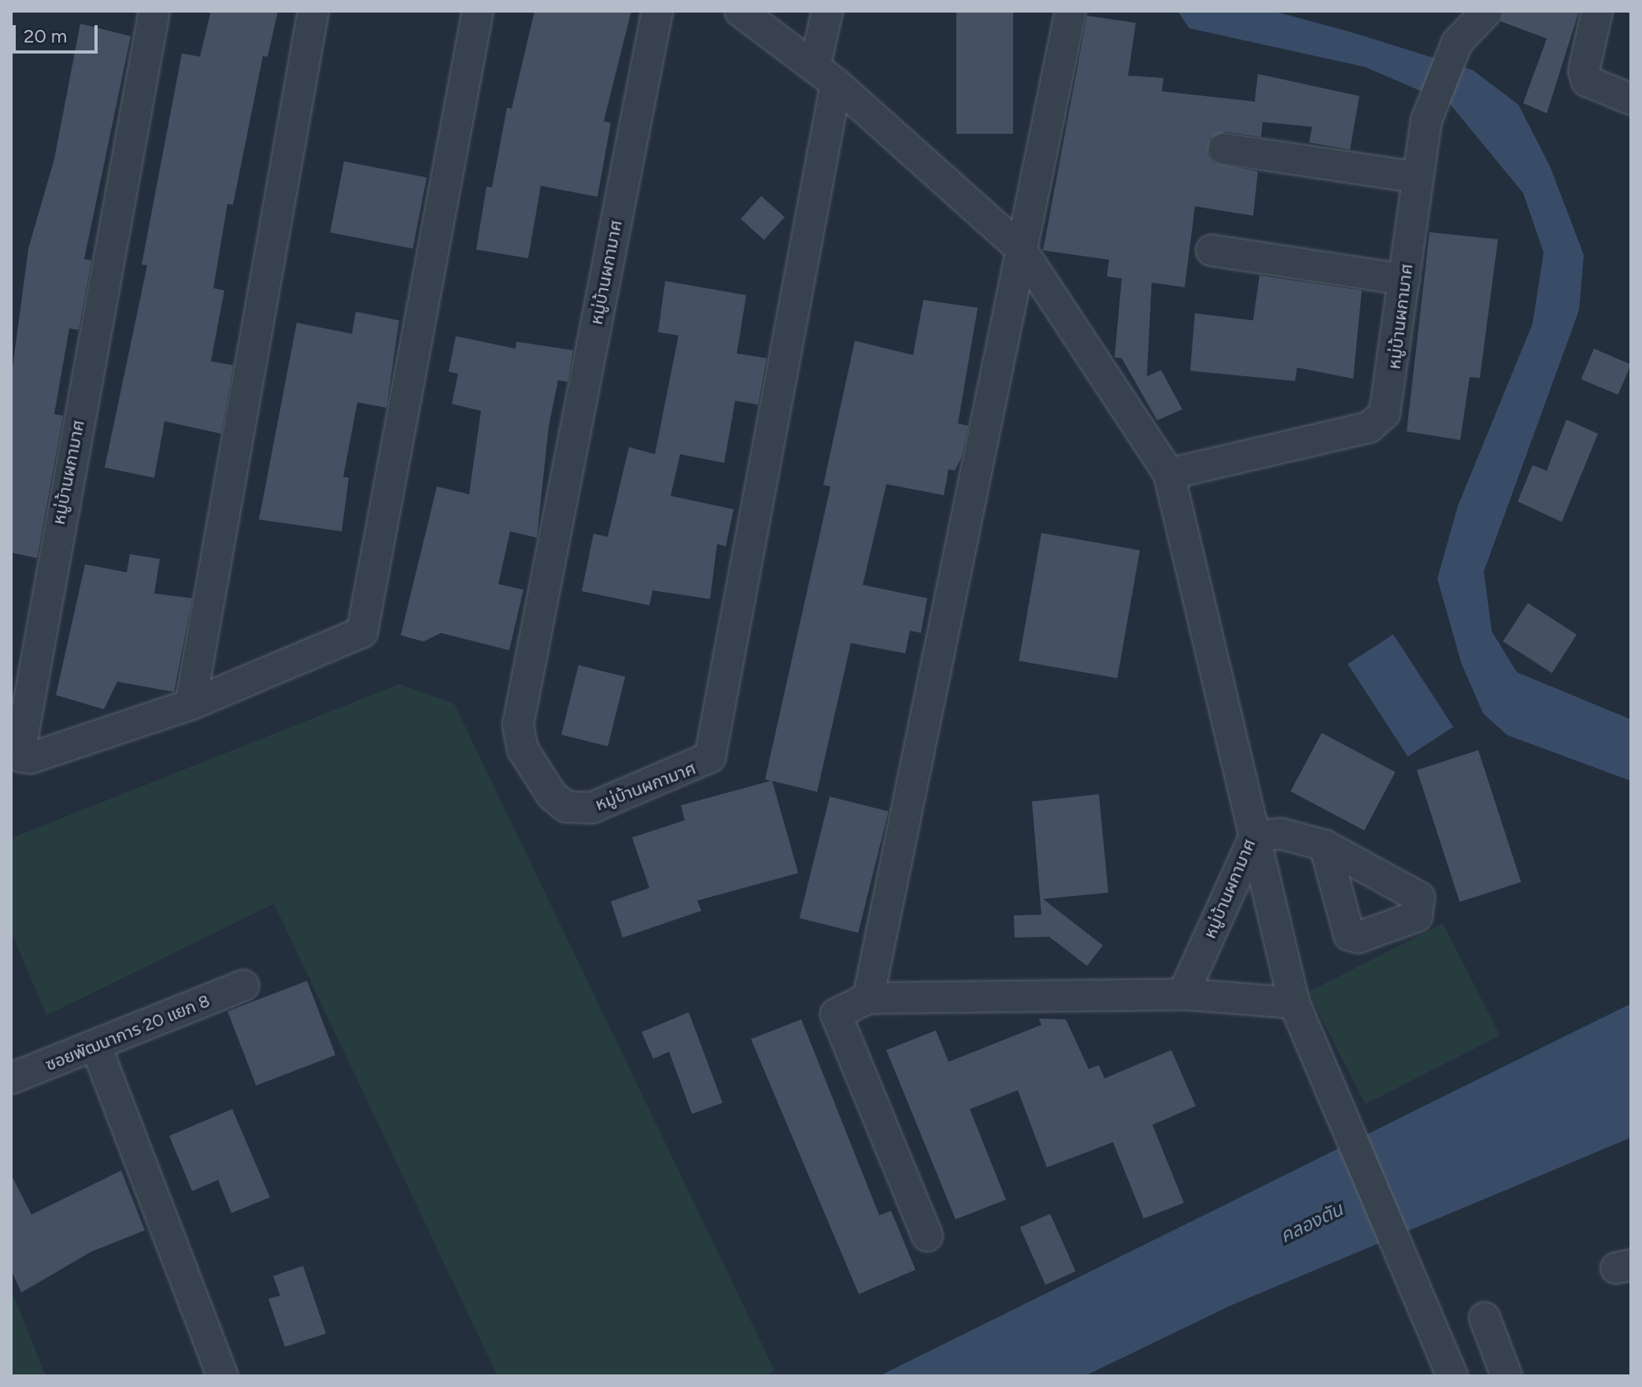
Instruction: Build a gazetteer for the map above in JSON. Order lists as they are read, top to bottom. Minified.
{"streets":{"street":["หมู่บ้านผกามาศ","ซอยพัฒนาการ 20 แยก 8"]},"water":["คลองตัน"],"scale_bar":"20 m"}
